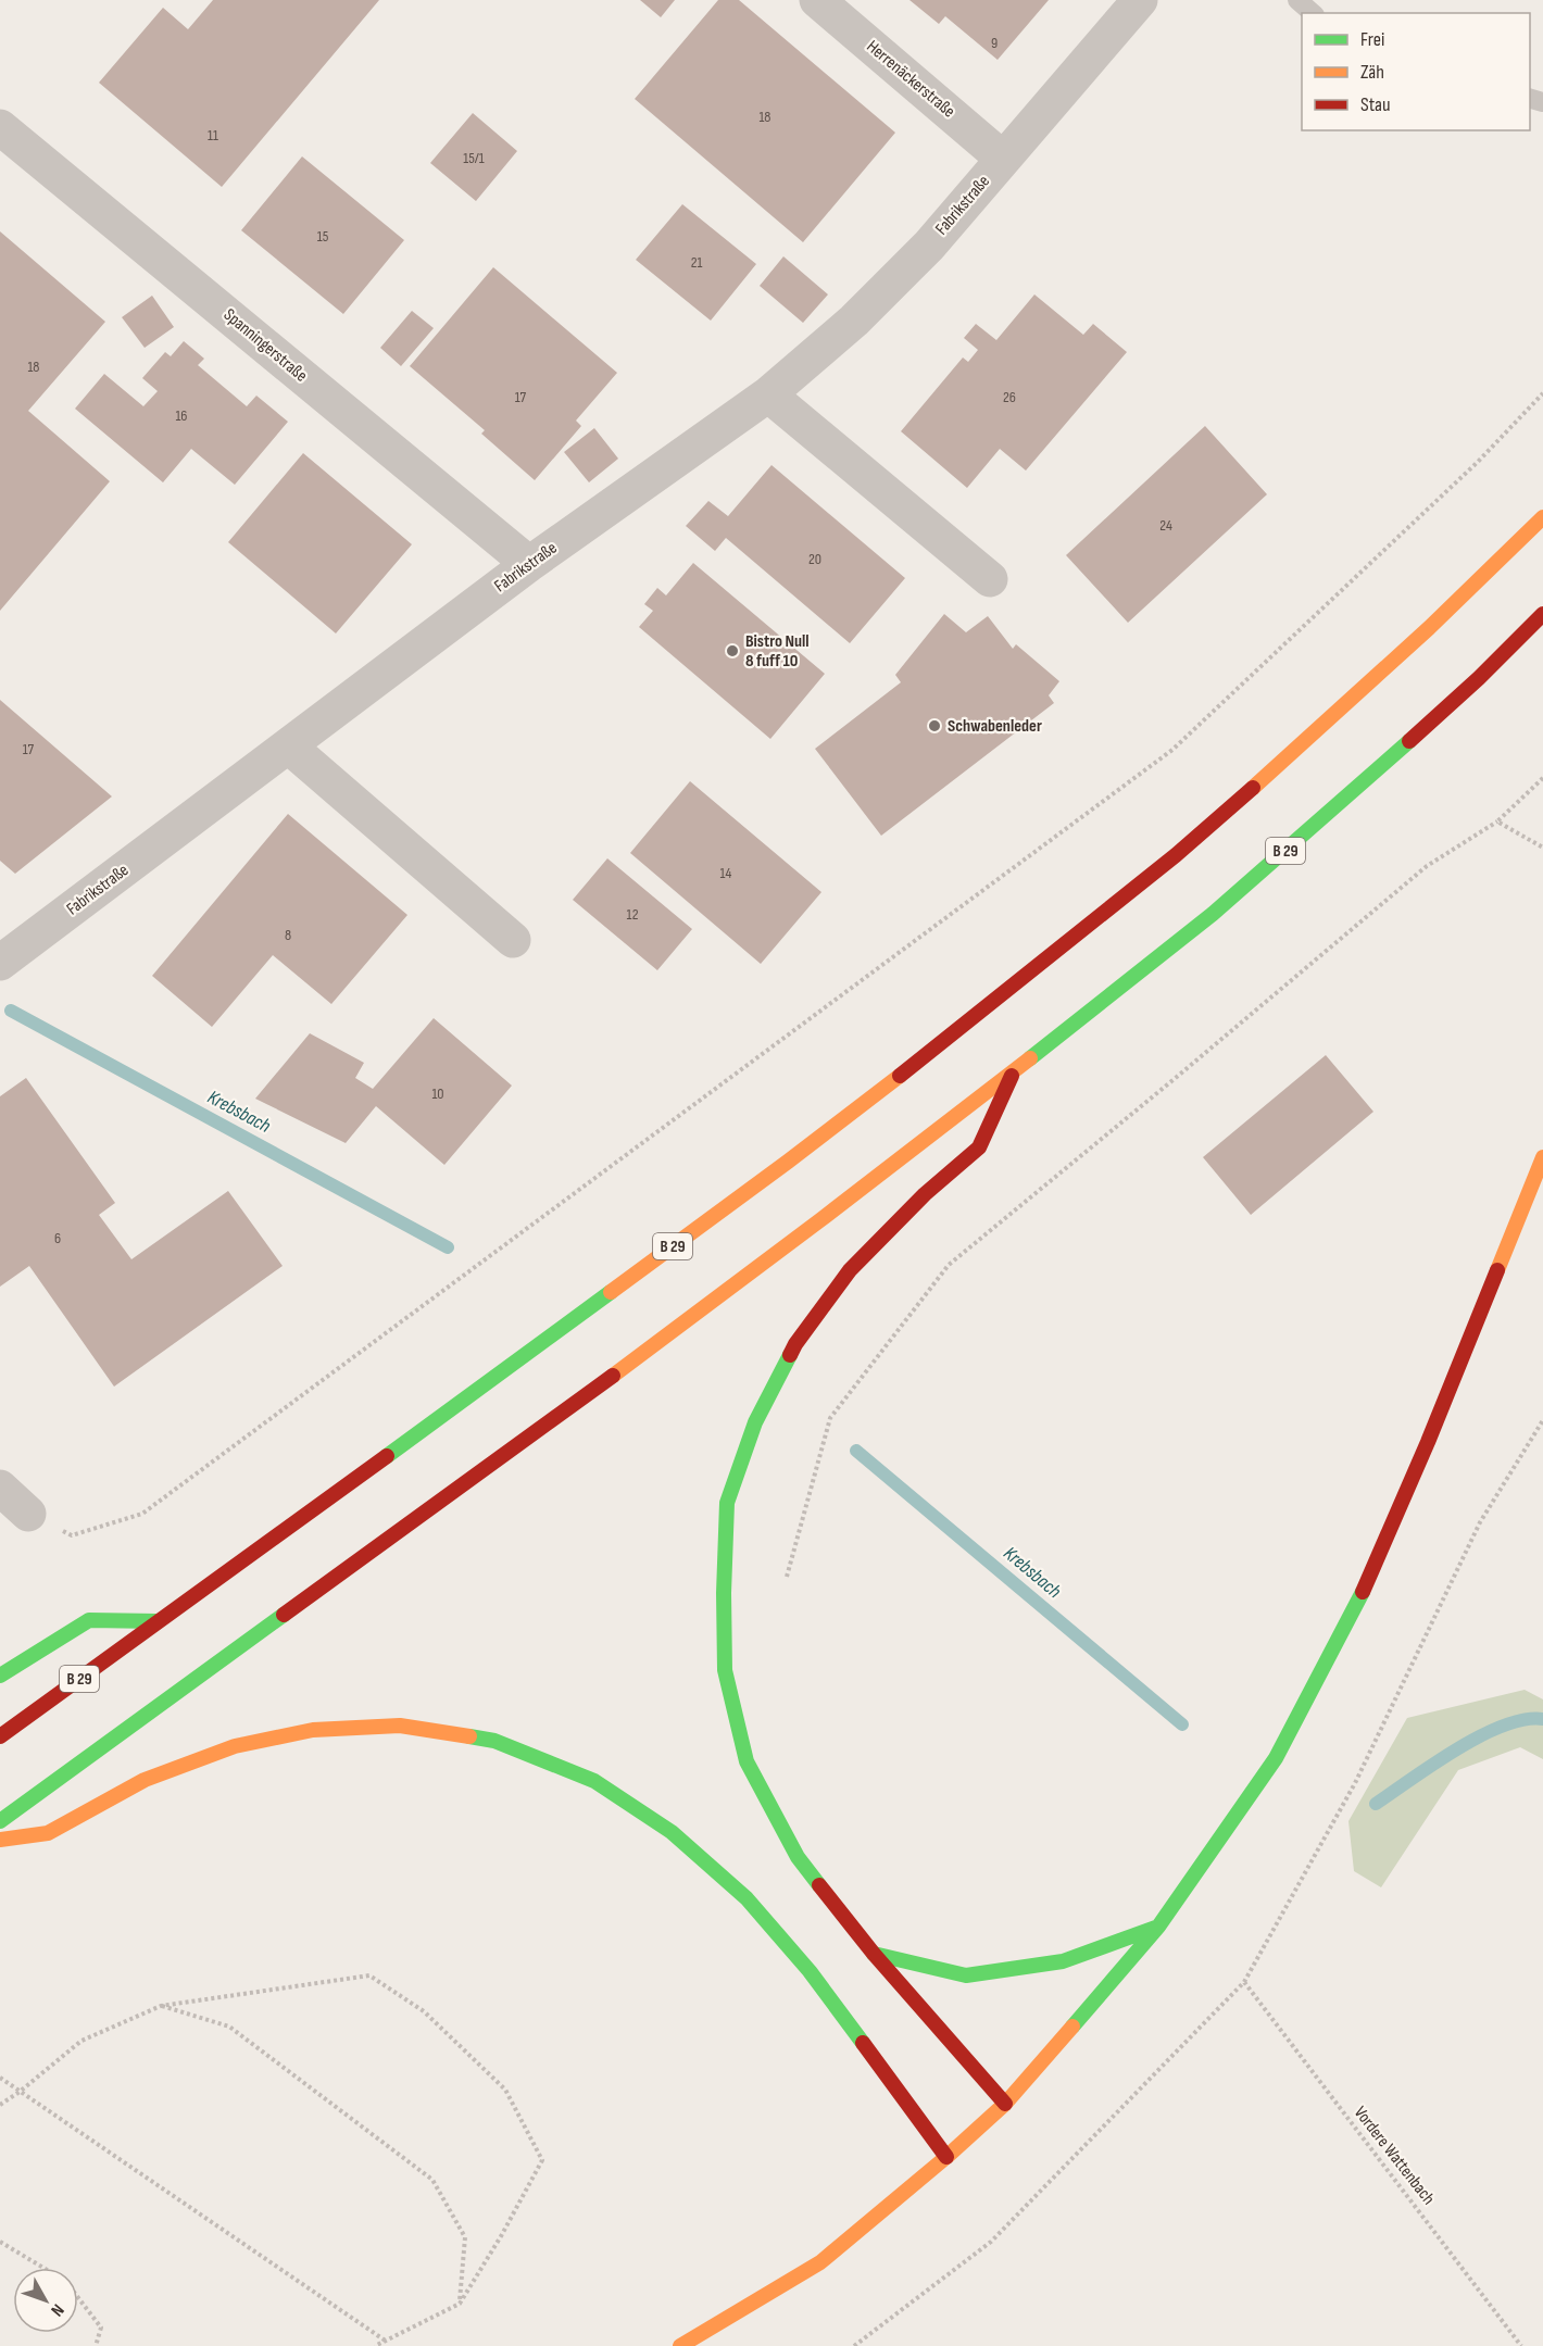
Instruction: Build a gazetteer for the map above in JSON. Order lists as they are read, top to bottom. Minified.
{"streets":{"main road":["B 29"],"street":["Herrenäckerstraße","Fabrikstraße","Spanningerstraße"],"path":["Vordere Wattenbach"]},"crossings":[["Herrenäckerstraße","Fabrikstraße"],["Fabrikstraße","Spanningerstraße"]],"water":["Krebsbach"],"places":["Bistro Null 8 fuff 10","Schwabenleder"],"house_numbers":["9","18","11","15/1","15","21","18","17","26","16","24","20","17","14","12","8","10","6"],"legend":["Frei","Zäh","Stau"],"north":"bottom right"}
